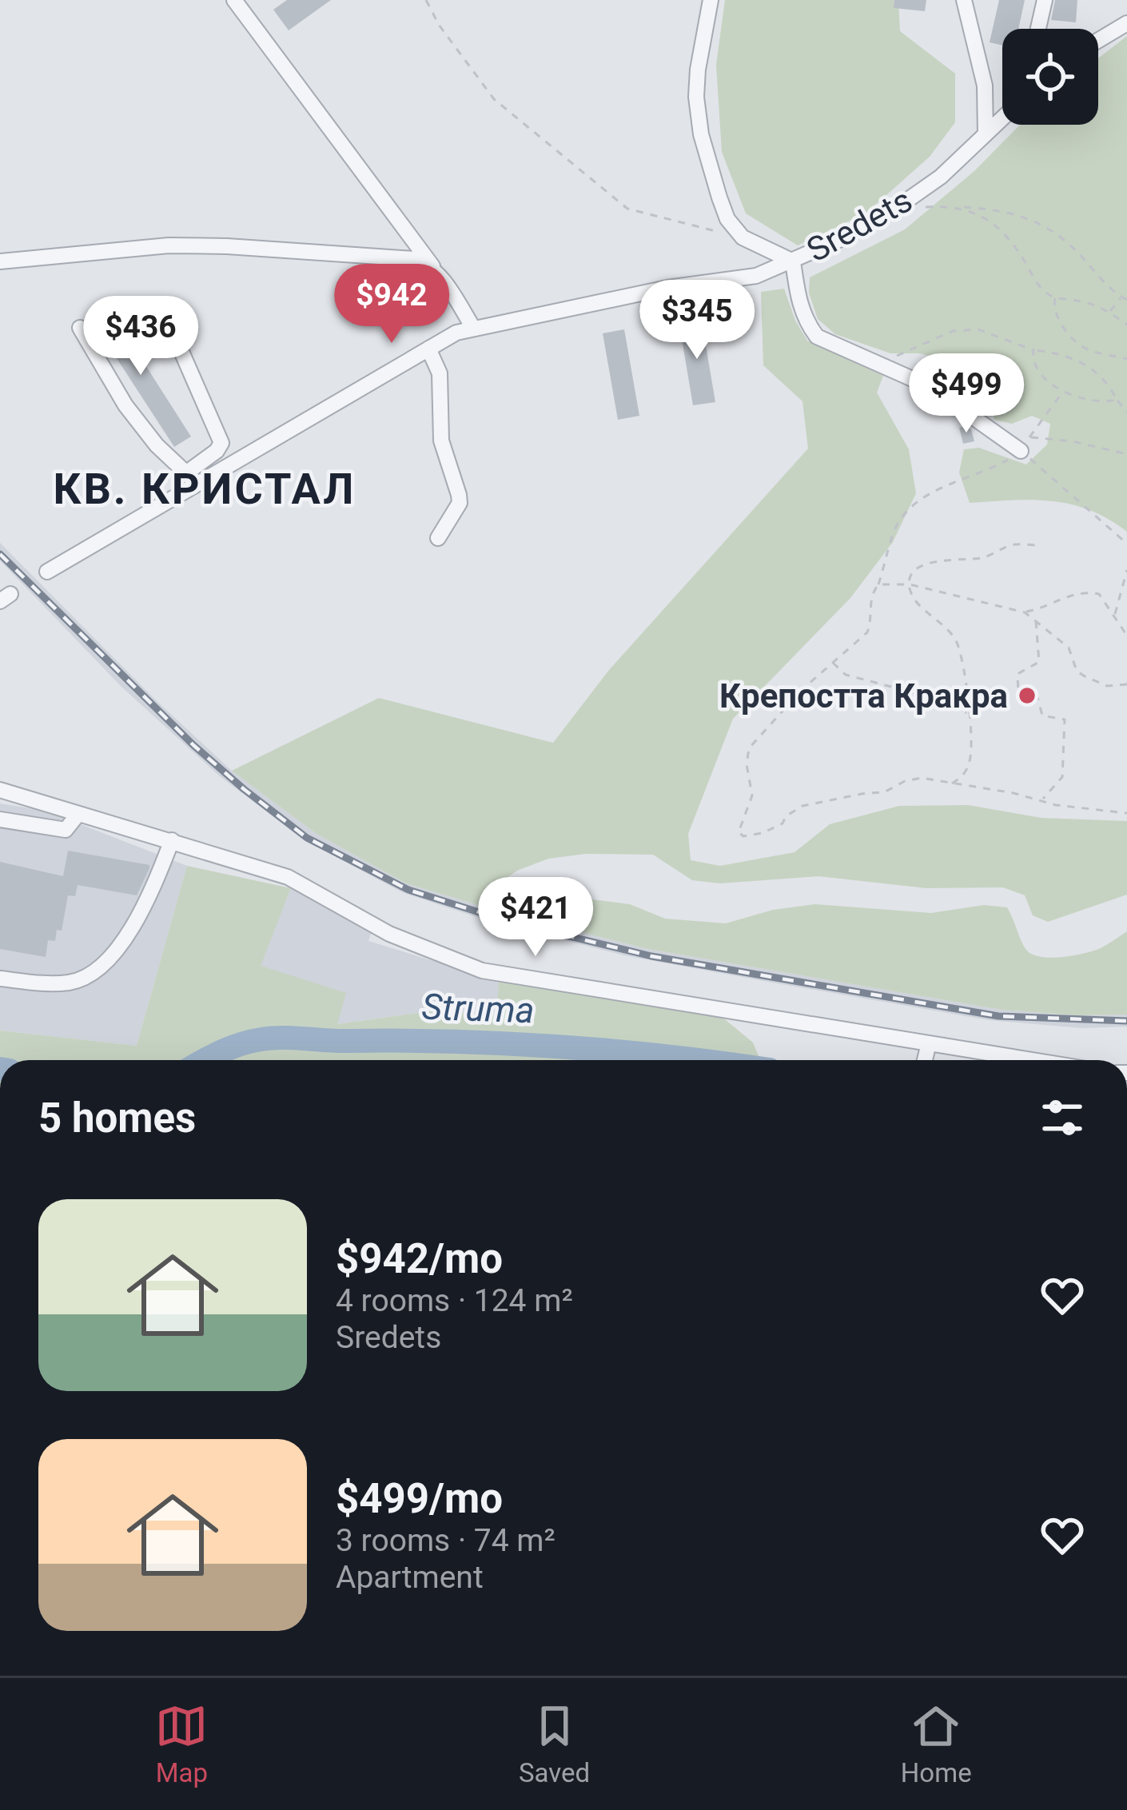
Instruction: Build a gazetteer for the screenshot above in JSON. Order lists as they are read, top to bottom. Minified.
{"streets":{"street":["Sredets"]},"districts":["КВ. КРИСТАЛ"],"water":["Struma"],"places":["Крепостта Кракра"],"page":{"price":["$942","$345","$436","$499","$421"],"heading":"5 homes","list":[{"name":"$942/mo","note":"4 rooms · 124 m² · Sredets"},{"name":"$499/mo","note":"3 rooms · 74 m² · Apartment"}],"tabs":["Map","Saved","Home"]}}
